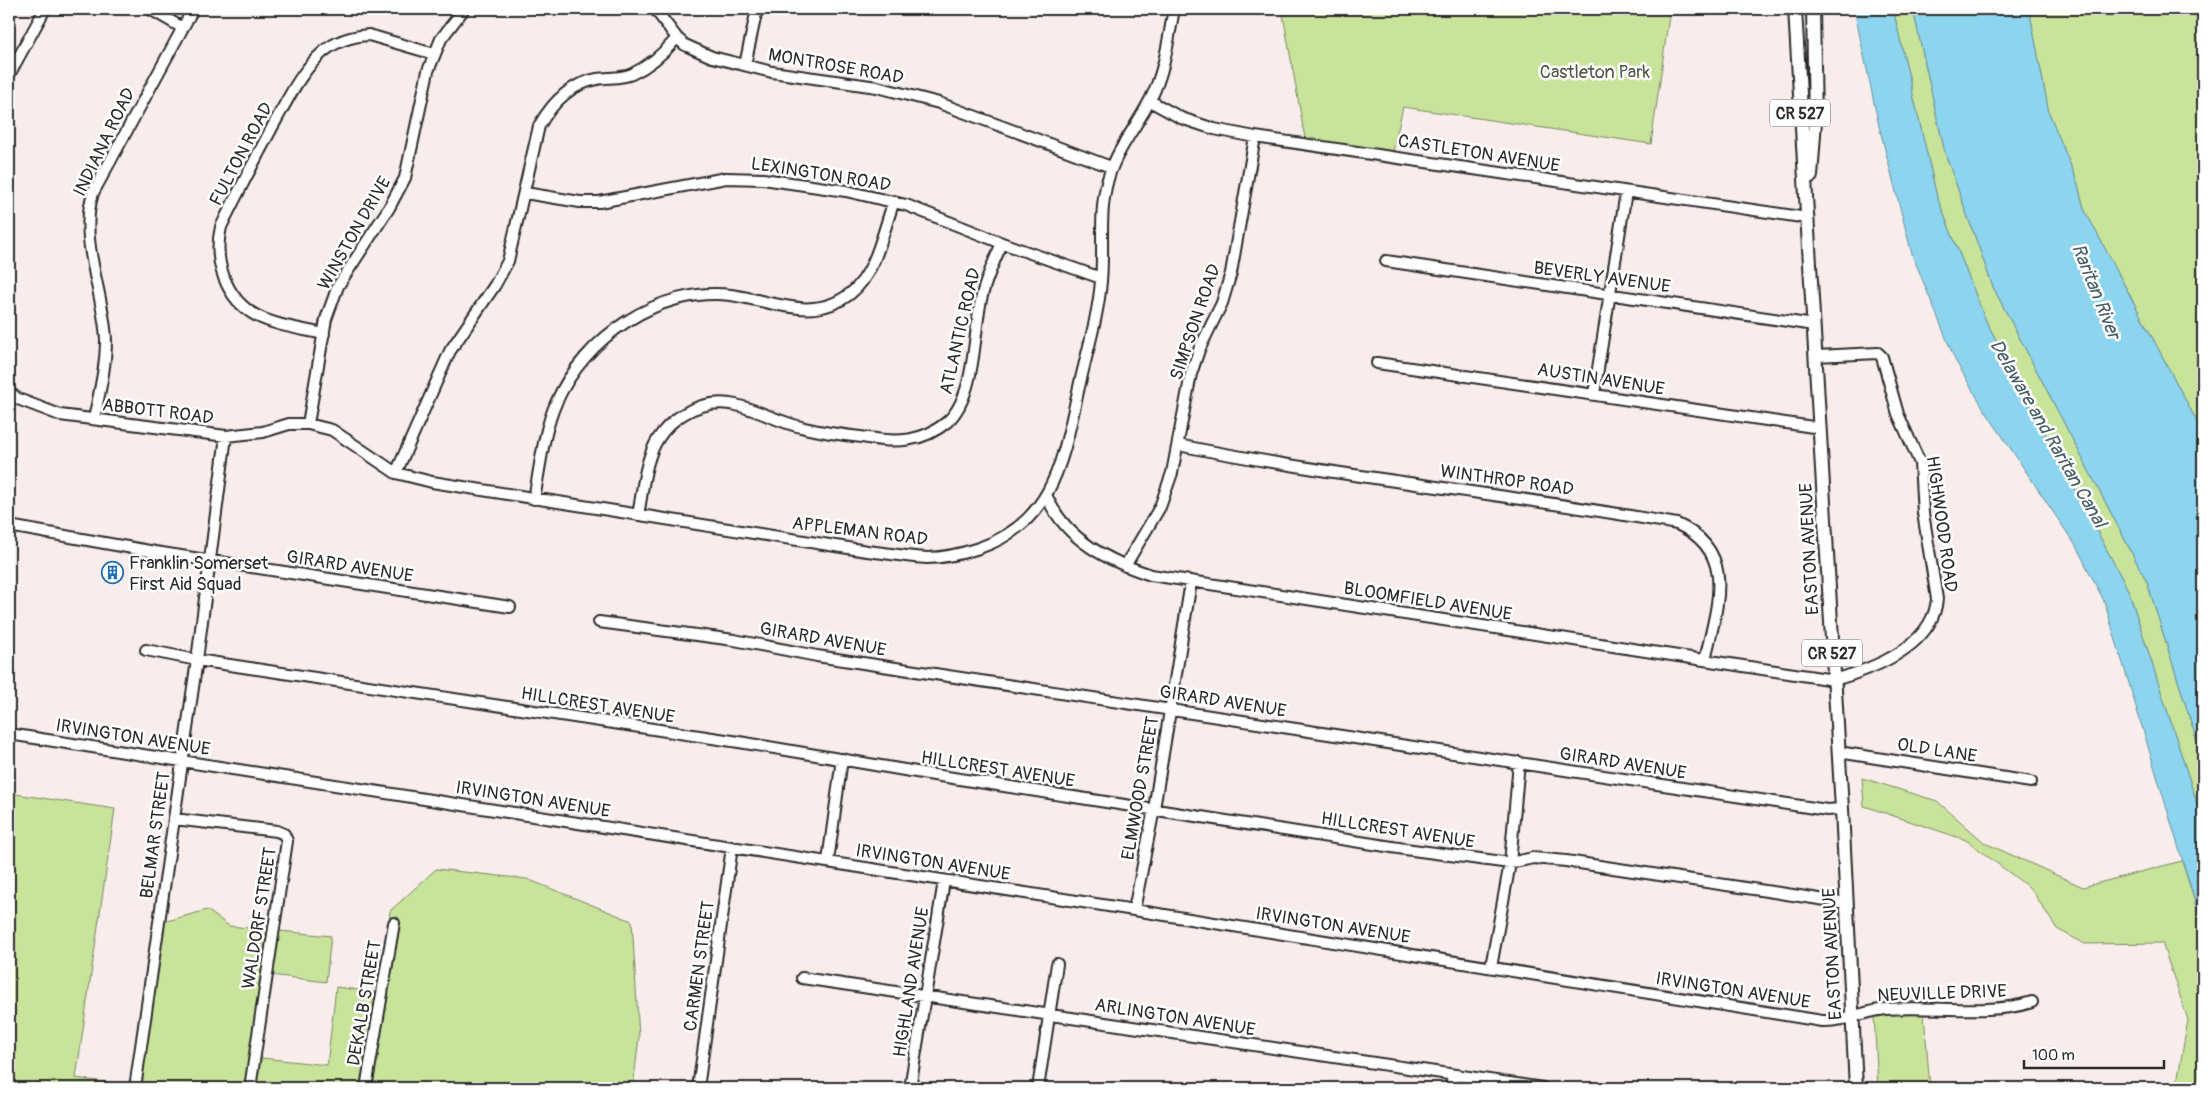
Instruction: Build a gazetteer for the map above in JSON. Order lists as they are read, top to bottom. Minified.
{"streets":{"main road":["CR 527","EASTON AVENUE"],"street":["MONTROSE ROAD","INDIANA ROAD","CASTLETON AVENUE","FULTON ROAD","LEXINGTON ROAD","WINSTON DRIVE","BEVERLY AVENUE","SIMPSON ROAD","ATLANTIC ROAD","AUSTIN AVENUE","ABBOTT ROAD","WINTHROP ROAD","HIGHWOOD ROAD","APPLEMAN ROAD","GIRARD AVENUE","BLOOMFIELD AVENUE","HILLCREST AVENUE","IRVINGTON AVENUE","OLD LANE","ELMWOOD STREET","BELMAR STREET","WALDORF STREET","CARMEN STREET","HIGHLAND AVENUE","NEUVILLE DRIVE","DEKALB STREET","ARLINGTON AVENUE"]},"crossings":[["MONTROSE ROAD","APPLEMAN ROAD"],["INDIANA ROAD","ABBOTT ROAD"],["CASTLETON AVENUE","SIMPSON ROAD"],["CASTLETON AVENUE","APPLEMAN ROAD"],["CASTLETON AVENUE","EASTON AVENUE"],["FULTON ROAD","WINSTON DRIVE"],["LEXINGTON ROAD","ATLANTIC ROAD"],["LEXINGTON ROAD","APPLEMAN ROAD"],["WINSTON DRIVE","ABBOTT ROAD"],["WINSTON DRIVE","APPLEMAN ROAD"],["BEVERLY AVENUE","EASTON AVENUE"],["SIMPSON ROAD","WINTHROP ROAD"],["SIMPSON ROAD","BLOOMFIELD AVENUE"],["ATLANTIC ROAD","APPLEMAN ROAD"],["AUSTIN AVENUE","EASTON AVENUE"],["ABBOTT ROAD","APPLEMAN ROAD"],["ABBOTT ROAD","BELMAR STREET"],["WINTHROP ROAD","BLOOMFIELD AVENUE"],["HIGHWOOD ROAD","EASTON AVENUE"],["HIGHWOOD ROAD","BLOOMFIELD AVENUE"],["APPLEMAN ROAD","BLOOMFIELD AVENUE"],["EASTON AVENUE","GIRARD AVENUE"],["EASTON AVENUE","BLOOMFIELD AVENUE"],["EASTON AVENUE","HILLCREST AVENUE"],["EASTON AVENUE","IRVINGTON AVENUE"],["EASTON AVENUE","OLD LANE"],["EASTON AVENUE","NEUVILLE DRIVE"],["GIRARD AVENUE","ELMWOOD STREET"],["GIRARD AVENUE","BELMAR STREET"],["BLOOMFIELD AVENUE","ELMWOOD STREET"],["HILLCREST AVENUE","ELMWOOD STREET"],["HILLCREST AVENUE","BELMAR STREET"],["IRVINGTON AVENUE","ELMWOOD STREET"],["IRVINGTON AVENUE","BELMAR STREET"],["IRVINGTON AVENUE","CARMEN STREET"],["IRVINGTON AVENUE","HIGHLAND AVENUE"],["IRVINGTON AVENUE","NEUVILLE DRIVE"],["BELMAR STREET","WALDORF STREET"],["HIGHLAND AVENUE","ARLINGTON AVENUE"]],"water":["Raritan River","Delaware and Raritan Canal"],"parks":["Castleton Park"],"places":{"building":["Franklin Somerset First Aid Squad"]},"scale_bar":"100 m"}
